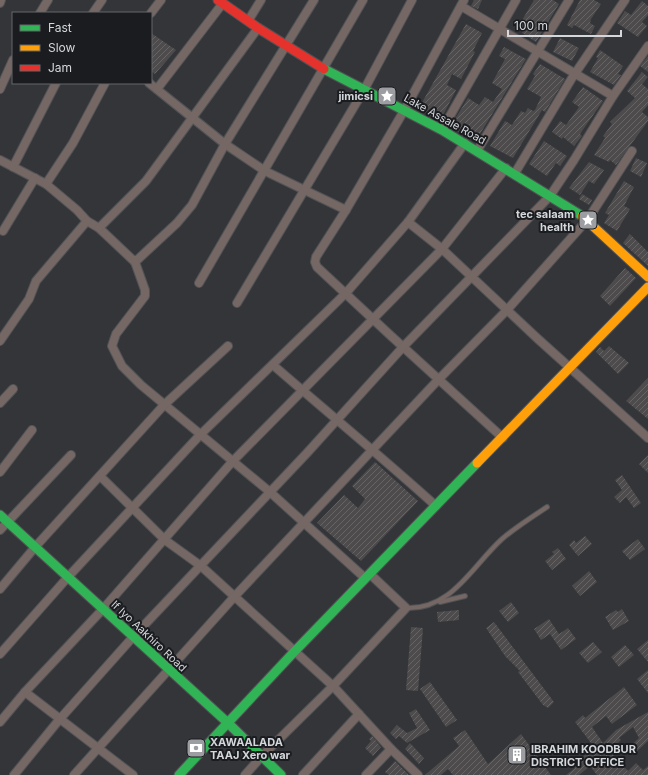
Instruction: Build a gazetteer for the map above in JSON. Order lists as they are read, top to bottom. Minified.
{"streets":{"street":["Lake Assale Road","If Iyo Aakhiro Road"]},"places":{"place":["jimicsi","tec salaam health"],"bank":["XAWAALADA TAAJ Xero war"],"building":["IBRAHIM KOODBUR DISTRICT OFFICE"]},"legend":["Fast","Slow","Jam"],"scale_bar":"100 m"}
